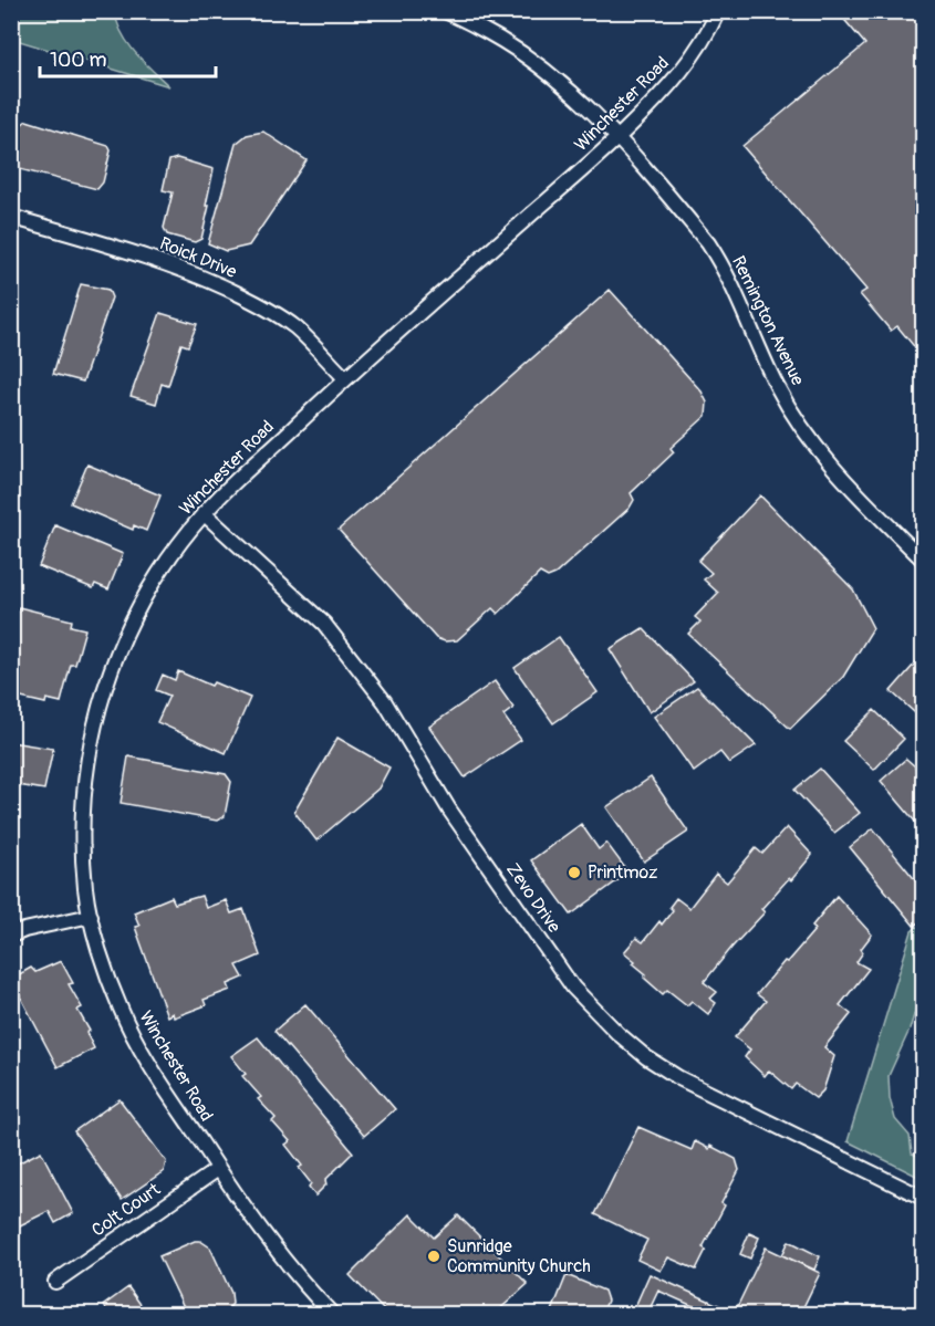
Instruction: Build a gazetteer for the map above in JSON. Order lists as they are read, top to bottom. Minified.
{"streets":{"street":["Winchester Road","Roick Drive","Remington Avenue","Zevo Drive","Colt Court"]},"crossings":[["Winchester Road","Roick Drive"],["Winchester Road","Remington Avenue"],["Winchester Road","Zevo Drive"],["Winchester Road","Colt Court"]],"places":["Printmoz","Sunridge Community Church"],"scale_bar":"100 m"}
